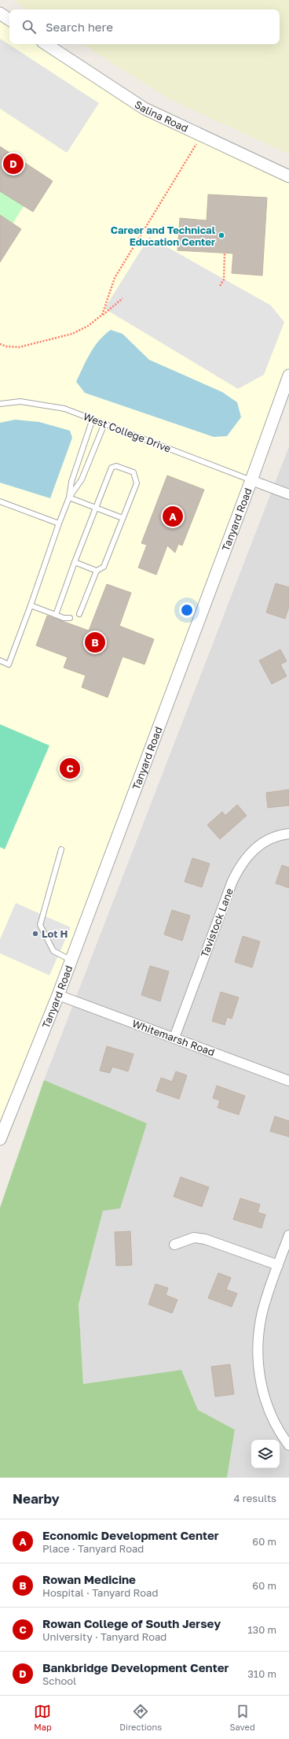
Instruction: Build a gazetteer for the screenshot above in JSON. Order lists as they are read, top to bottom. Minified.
{"streets":{"street":["Salina Road","Tanyard Road","Tavistock Lane","Whitemarsh Road"],"lane":["West College Drive"]},"crossings":[["West College Drive","Tanyard Road"],["Tanyard Road","Whitemarsh Road"],["Tavistock Lane","Whitemarsh Road"]],"places":["Career and Technical Education Center","Lot H"],"page":{"search":"Search here","pins":["D","A","B","C"],"heading":["Nearby","4 results"],"list":[{"mark":"A","name":"Economic Development Center","note":"Place · Tanyard Road","value":"60 m"},{"mark":"B","name":"Rowan Medicine","note":"Hospital · Tanyard Road","value":"60 m"},{"mark":"C","name":"Rowan College of South Jersey","note":"University · Tanyard Road","value":"130 m"},{"mark":"D","name":"Bankbridge Development Center","note":"School","value":"310 m"}],"nav":["Map","Directions","Saved"]}}
